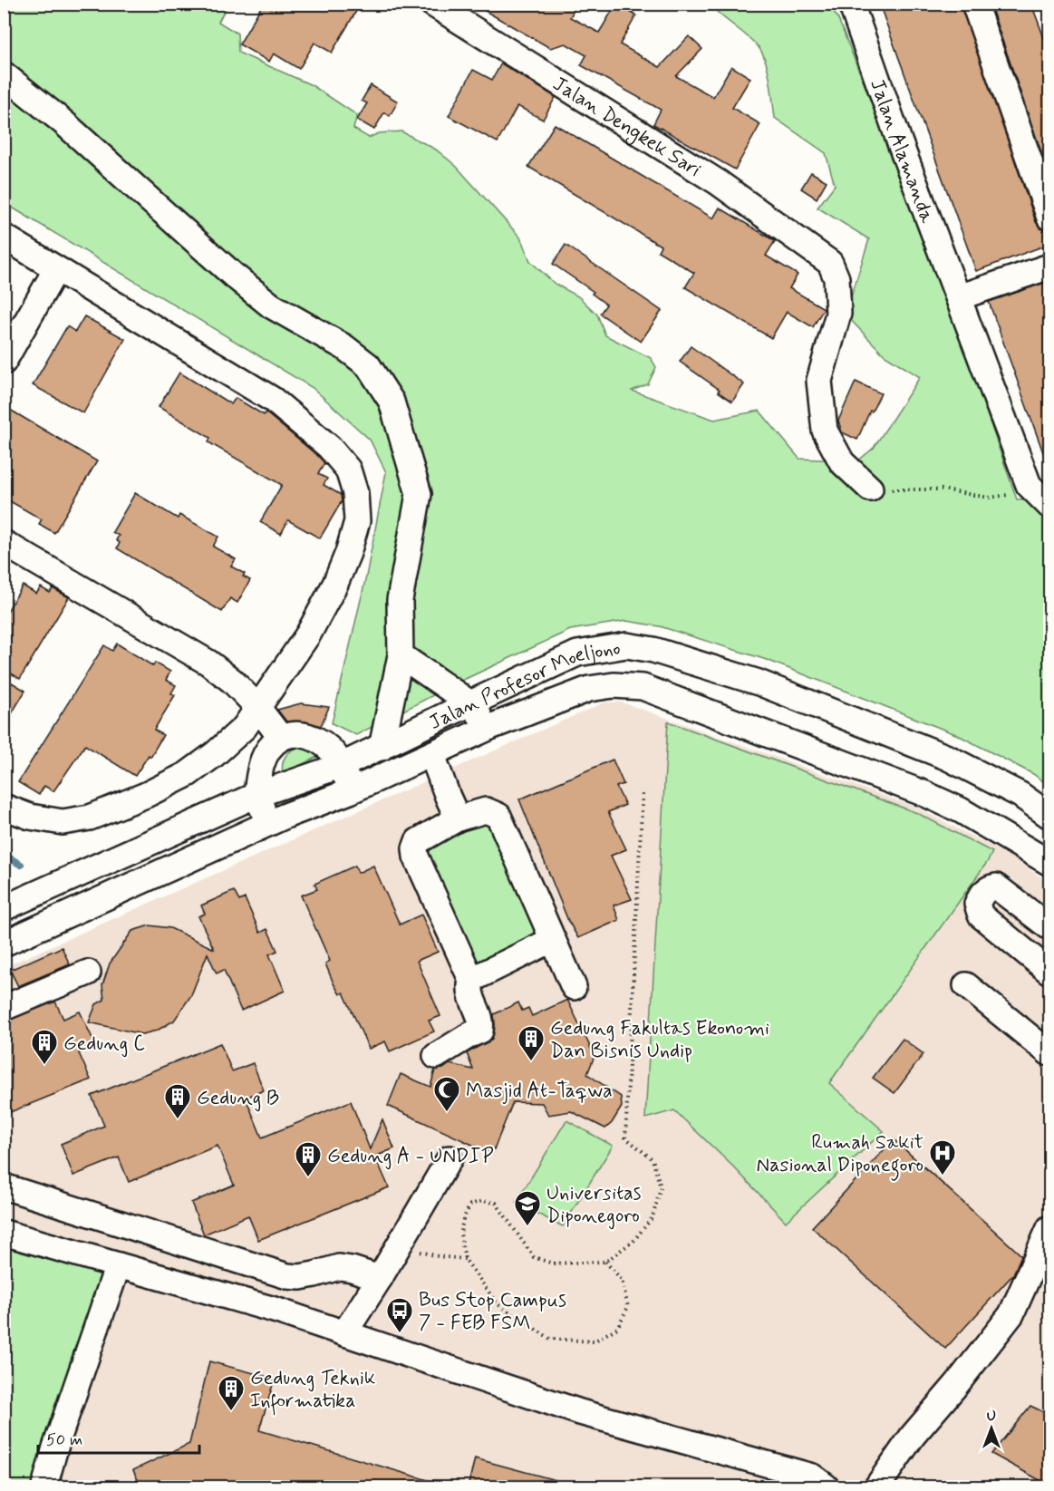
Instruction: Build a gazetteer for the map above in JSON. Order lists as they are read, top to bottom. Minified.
{"streets":{"street":["Jalan Dengkek Sari","Jalan Alamanda","Jalan Profesor Moeljono"]},"places":{"building":["Gedung Fakultas Ekonomi Dan Bisnis Undip","Gedung C","Gedung B","Gedung A - UNDIP","Gedung Teknik Informatika"],"mosque":["Masjid At-Taqwa"],"hospital":["Rumah Sakit Nasional Diponegoro"],"school or university":["Universitas Diponegoro"],"bus stop":["Bus Stop Campus 7 - FEB FSM"]},"scale_bar":"50 m","north":"top"}
